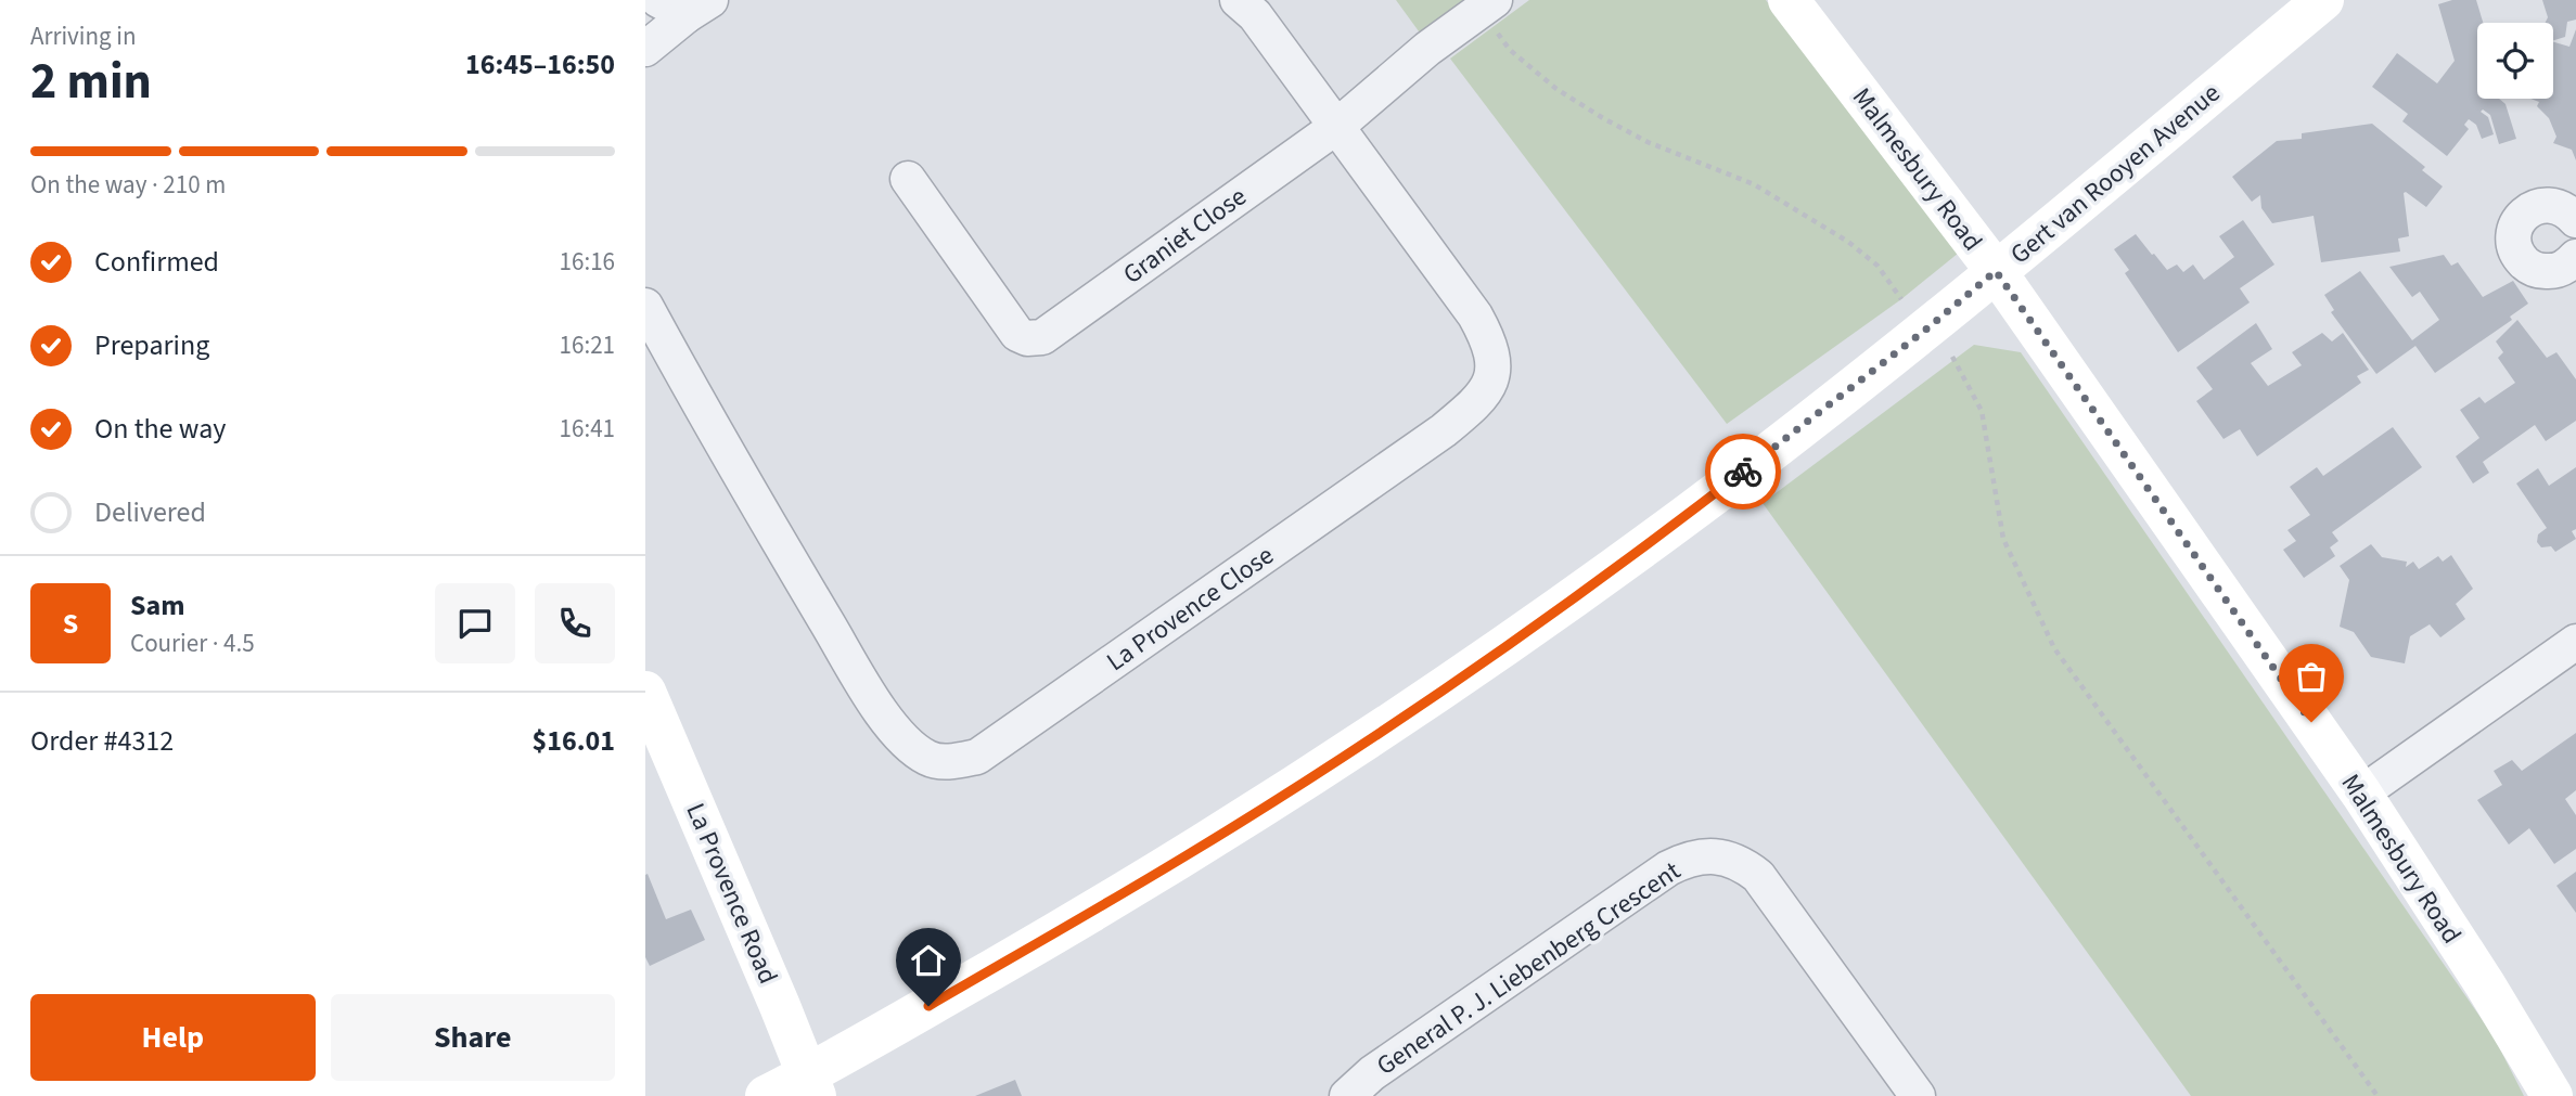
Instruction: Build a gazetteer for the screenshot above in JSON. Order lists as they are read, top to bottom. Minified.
{"streets":{"street":["Malmesbury Road","Gert van Rooyen Avenue","Graniet Close","La Provence Close","La Provence Road","General P. J. Liebenberg Crescent"]},"crossings":[["Malmesbury Road","Gert van Rooyen Avenue"],["Gert van Rooyen Avenue","La Provence Road"],["Graniet Close","La Provence Close"]],"page":{"heading":["2 min","Arriving in","16:45–16:50"],"panel":["Sam","Courier · 4.5","Order #4312","$16.01"],"bar":"On the way · 210 m","list":[["Confirmed","16:16"],["Preparing","16:21"],["On the way","16:41"],"Delivered"],"round":"S","buttons":["Help","Share"]}}
